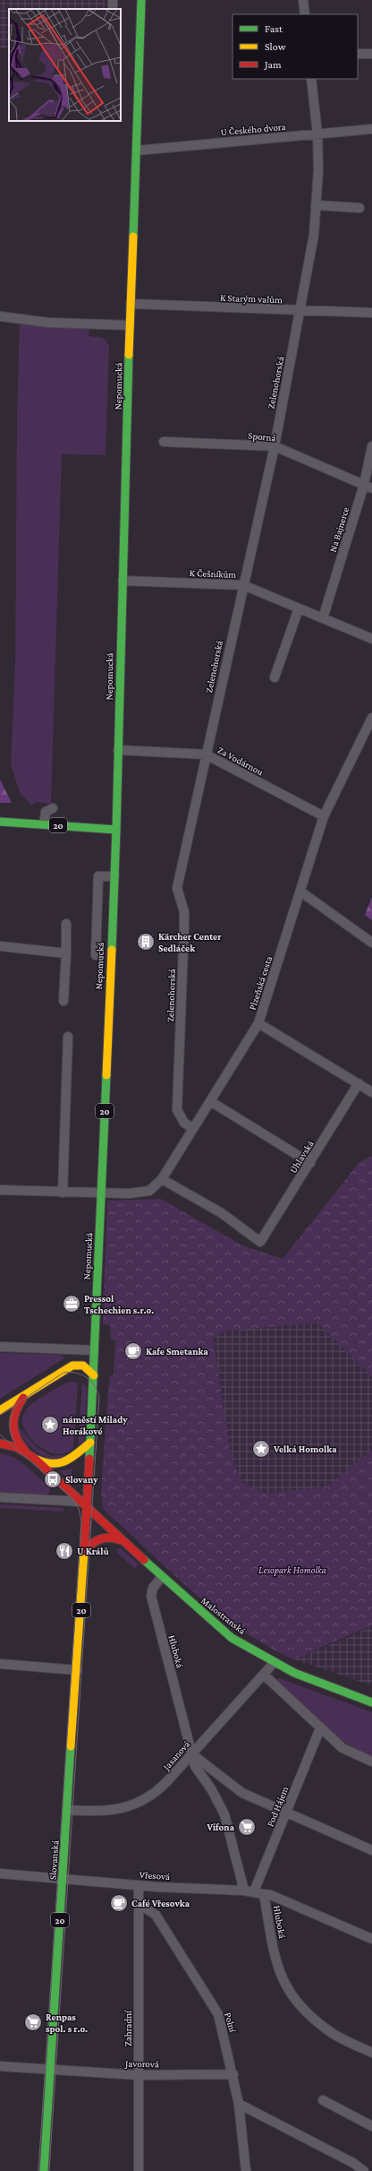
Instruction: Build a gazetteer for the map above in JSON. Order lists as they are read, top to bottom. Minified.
{"streets":{"main road":["Nepomucká","20","Malostranská","Slovanská"],"street":["U Českého dvora","K Starým valům","Zelenohorská","Sporná","Na Bajnerce","K Češníkům","Za Vodárnou","Plzeňská cesta","Úhlavská","Hluboká","Jasanová","Pod Hájem","Vřesová","Polní","Zahradní","Javorová"]},"crossings":[["U Českého dvora","Zelenohorská"],["U Českého dvora","Nepomucká"],["K Starým valům","Zelenohorská"],["K Starým valům","Nepomucká"],["Zelenohorská","Sporná"],["Zelenohorská","K Češníkům"],["Zelenohorská","Za Vodárnou"],["Zelenohorská","Plzeňská cesta"],["Nepomucká","K Češníkům"],["Nepomucká","Za Vodárnou"],["Nepomucká","20"],["Nepomucká","Plzeňská cesta"],["Sporná","Na Bajnerce"],["Na Bajnerce","K Češníkům"],["Za Vodárnou","Plzeňská cesta"],["20","Malostranská"],["20","Slovanská"],["Plzeňská cesta","Úhlavská"],["Malostranská","Hluboká"],["Malostranská","Jasanová"],["Hluboká","Jasanová"],["Hluboká","Pod Hájem"],["Hluboká","Vřesová"],["Jasanová","Slovanská"],["Slovanská","Vřesová"],["Slovanská","Javorová"],["Vřesová","Zahradní"],["Polní","Zahradní"],["Polní","Javorová"],["Zahradní","Javorová"]],"parks":["Lesopark Homolka"],"places":{"building":["Kärcher Center Sedláček"],"office":["Pressol Tschechien s.r.o."],"cafe":["Kafe Smetanka","Café Vřesovka"],"place":["náměstí Milady Horákové","Velká Homolka"],"bus stop":["Slovany"],"restaurant":["U Králů"],"supermarket":["Vifona","Renpas spol. s r.o."]},"legend":["Fast","Slow","Jam"]}
